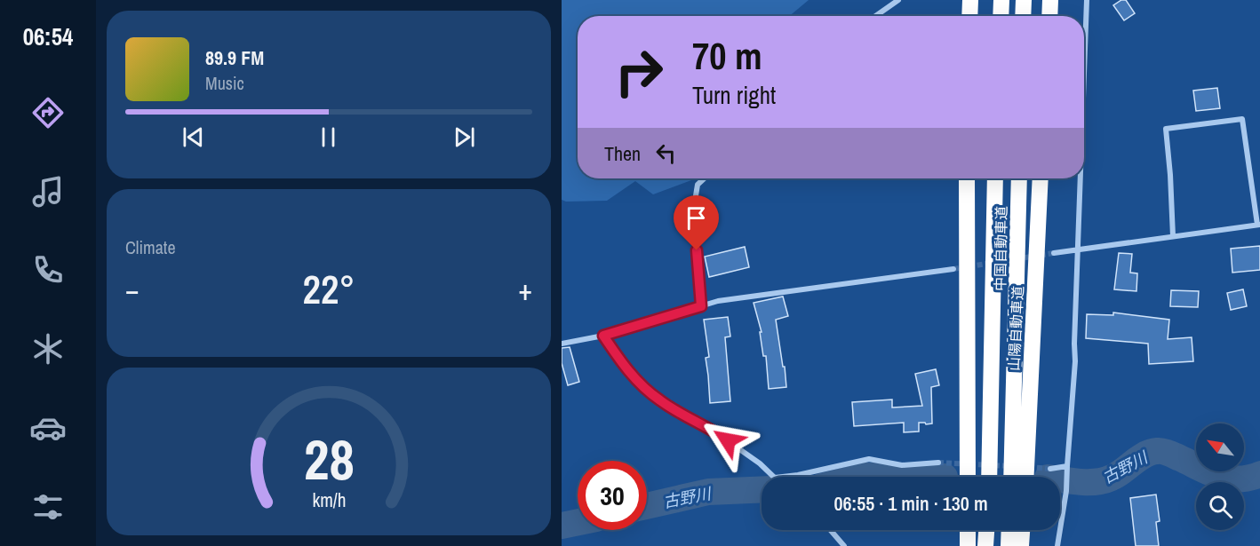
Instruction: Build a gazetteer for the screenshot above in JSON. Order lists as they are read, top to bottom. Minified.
{"streets":{"highway":["中国自動車道","山陽自動車道"]},"water":["古野川"],"north":"top left","page":{"tabs":"06:54","turn":["70 m","Turn right"],"song":["89.9 FM","Music"],"then":"Then","tile":"Climate","heat":["−","22°","+"],"limit":"30","trip":"06:55 · 1 min · 130 m","gauge":["28","km/h"]}}
